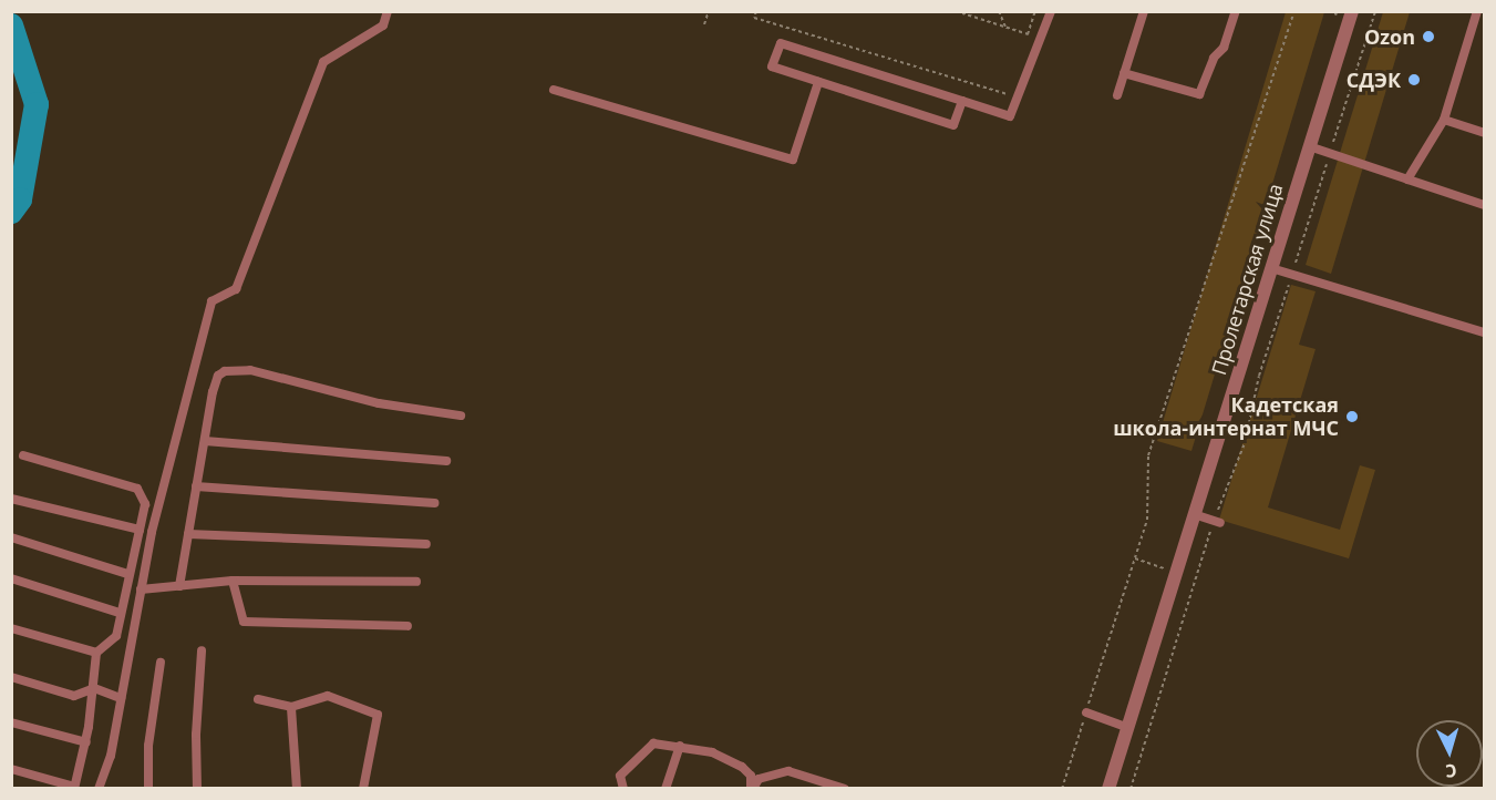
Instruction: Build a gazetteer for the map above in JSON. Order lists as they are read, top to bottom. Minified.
{"streets":{"street":["Пролетарская улица"]},"places":["Ozon","СДЭК","Кадетская школа-интернат МЧС"],"north":"bottom"}
